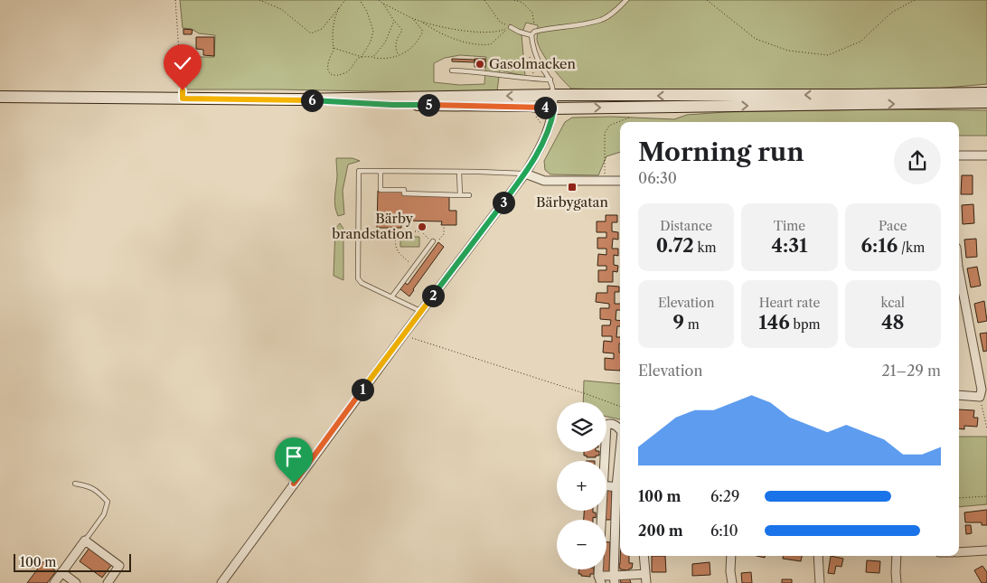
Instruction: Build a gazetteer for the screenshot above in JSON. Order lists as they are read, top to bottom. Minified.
{"places":{"other":["Gasolmacken","Bärby brandstation"],"transit":["Bärbygatan"]},"scale_bar":"100 m","page":{"pins":["6","5","4","3","2","1"],"heading":["Morning run","06:30"],"stats":[["Distance","0.72 km"],["Time","4:31"],["Pace","6:16 /km"],["Elevation","9 m"],["Heart rate","146 bpm"],["kcal","48"]],"chart":["Elevation","21–29 m"],"map_buttons":["+","−"],"list":[{"name":"100 m","note":"6:29"},{"name":"200 m","note":"6:10"}],"scale":"100 m"}}
